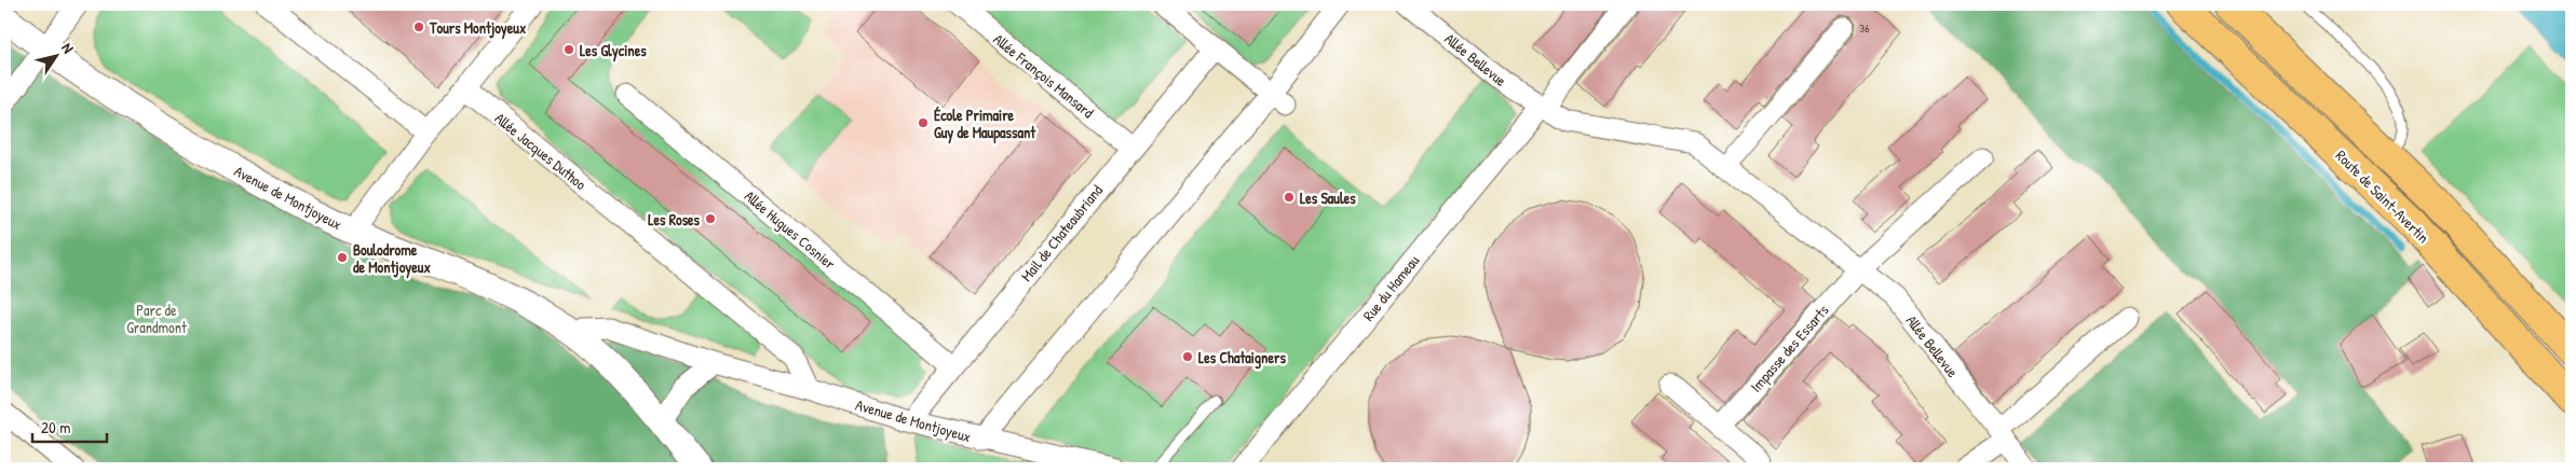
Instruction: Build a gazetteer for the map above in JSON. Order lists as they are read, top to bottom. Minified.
{"streets":{"main road":["Route de Saint-Avertin"],"street":["Allée Bellevue","Allée François Mansard","Allée Jacques Duthoo","Avenue de Montjoyeux","Allée Hugues Cosnier","Mail de Chateaubriand","Rue du Hameau","Impasse des Essarts"]},"crossings":[["Allée Bellevue","Rue du Hameau"],["Allée Bellevue","Impasse des Essarts"],["Allée François Mansard","Mail de Chateaubriand"],["Allée Jacques Duthoo","Avenue de Montjoyeux"],["Avenue de Montjoyeux","Mail de Chateaubriand"],["Allée Hugues Cosnier","Mail de Chateaubriand"]],"parks":["Parc de Grandmont"],"places":["Tours Montjoyeux","Les Glycines","École Primaire Guy de Maupassant","Les Saules","Les Roses","Boulodrome de Montjoyeux","Les Chataigners"],"house_numbers":["36"],"scale_bar":"20 m","north":"top right"}
